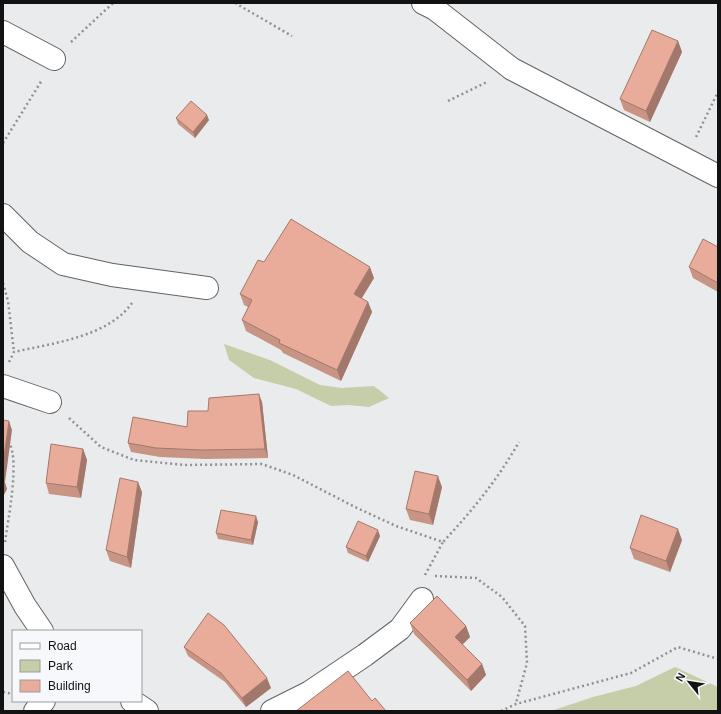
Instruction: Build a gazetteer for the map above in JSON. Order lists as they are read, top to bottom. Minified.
{"legend":["Road","Park","Building"],"north":"top left"}
